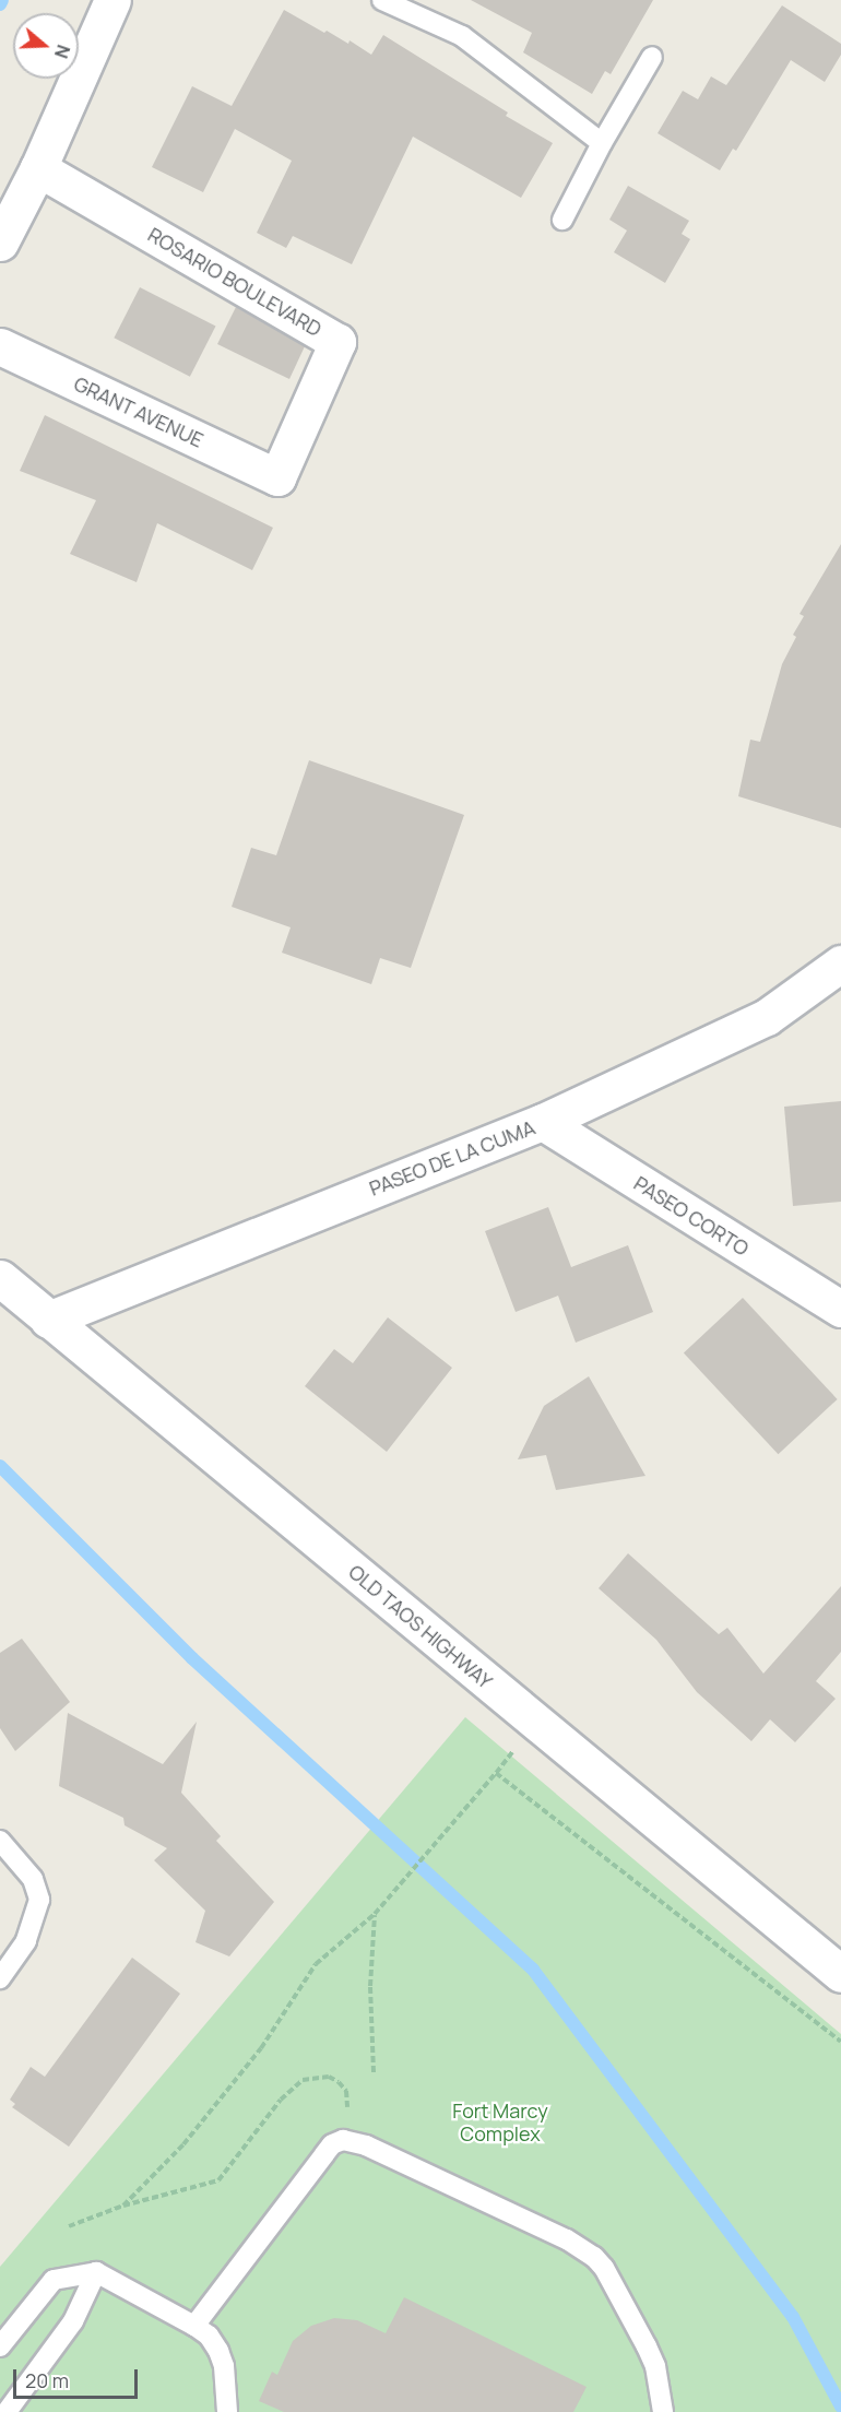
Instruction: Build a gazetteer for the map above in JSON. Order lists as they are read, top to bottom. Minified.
{"streets":{"street":["ROSARIO BOULEVARD","GRANT AVENUE","PASEO DE LA CUMA","PASEO CORTO","OLD TAOS HIGHWAY"]},"crossings":[["ROSARIO BOULEVARD","GRANT AVENUE"],["PASEO DE LA CUMA","PASEO CORTO"],["PASEO DE LA CUMA","OLD TAOS HIGHWAY"]],"parks":["Fort Marcy Complex"],"scale_bar":"20 m","north":"right"}
